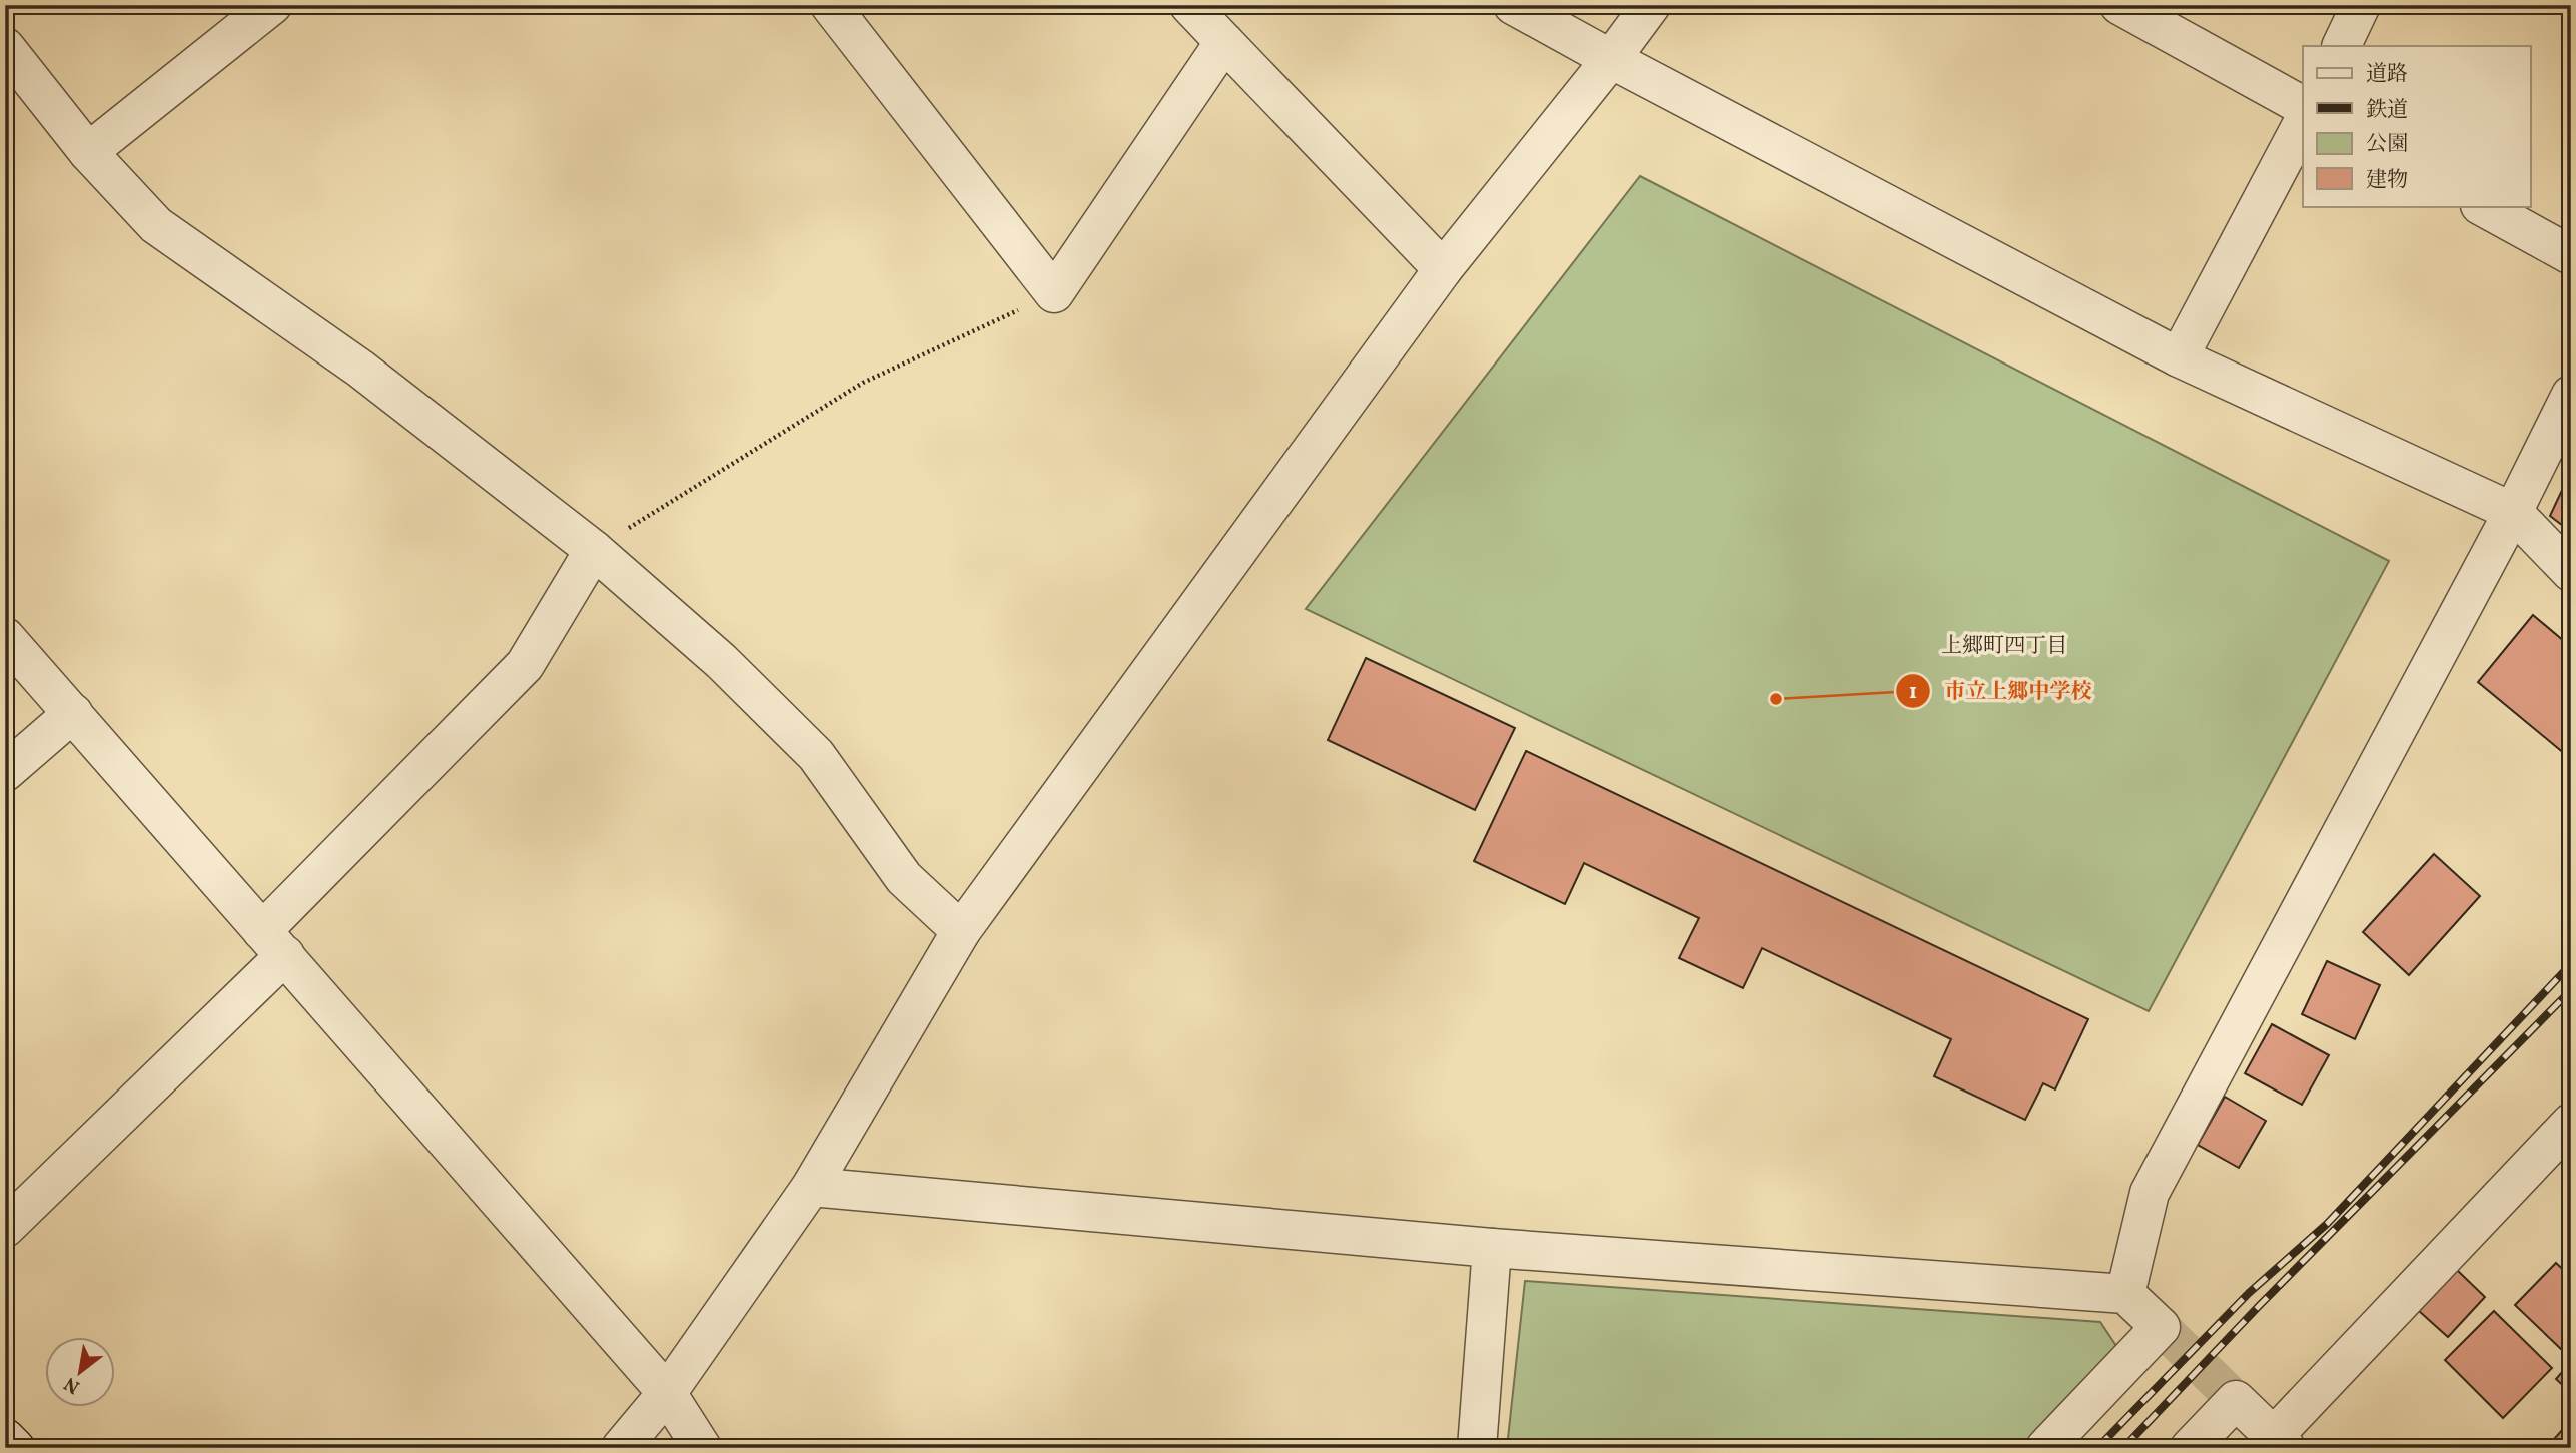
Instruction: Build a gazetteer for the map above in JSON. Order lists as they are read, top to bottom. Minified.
{"districts":["上郷町四丁目"],"places":["市立上郷中学校"],"legend":["道路","鉄道","公園","建物"],"north":"bottom left"}
